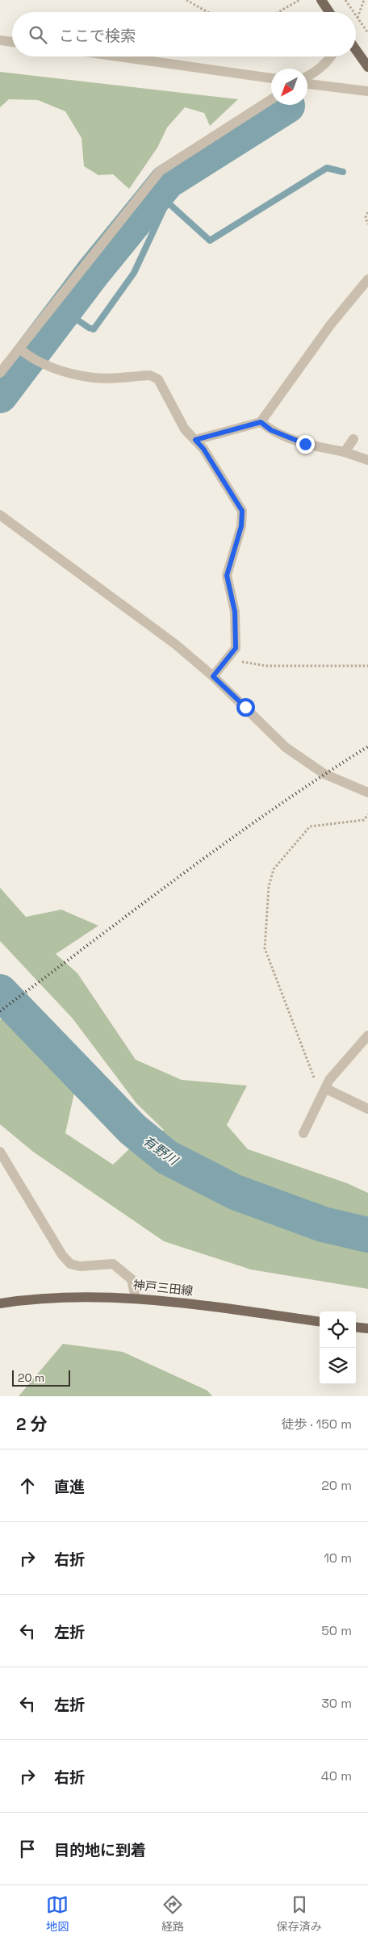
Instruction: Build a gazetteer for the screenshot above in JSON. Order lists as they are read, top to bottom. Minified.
{"streets":{"main road":["神戸三田線"]},"water":["有野川"],"scale_bar":"20 m","north":"bottom left","page":{"search":"ここで検索","scale":"20 m","heading":["2 分","徒歩 · 150 m"],"list":[["直進","20 m"],["右折","10 m"],["左折","50 m"],["左折","30 m"],["右折","40 m"],"目的地に到着"],"nav":["地図","経路","保存済み"]}}
